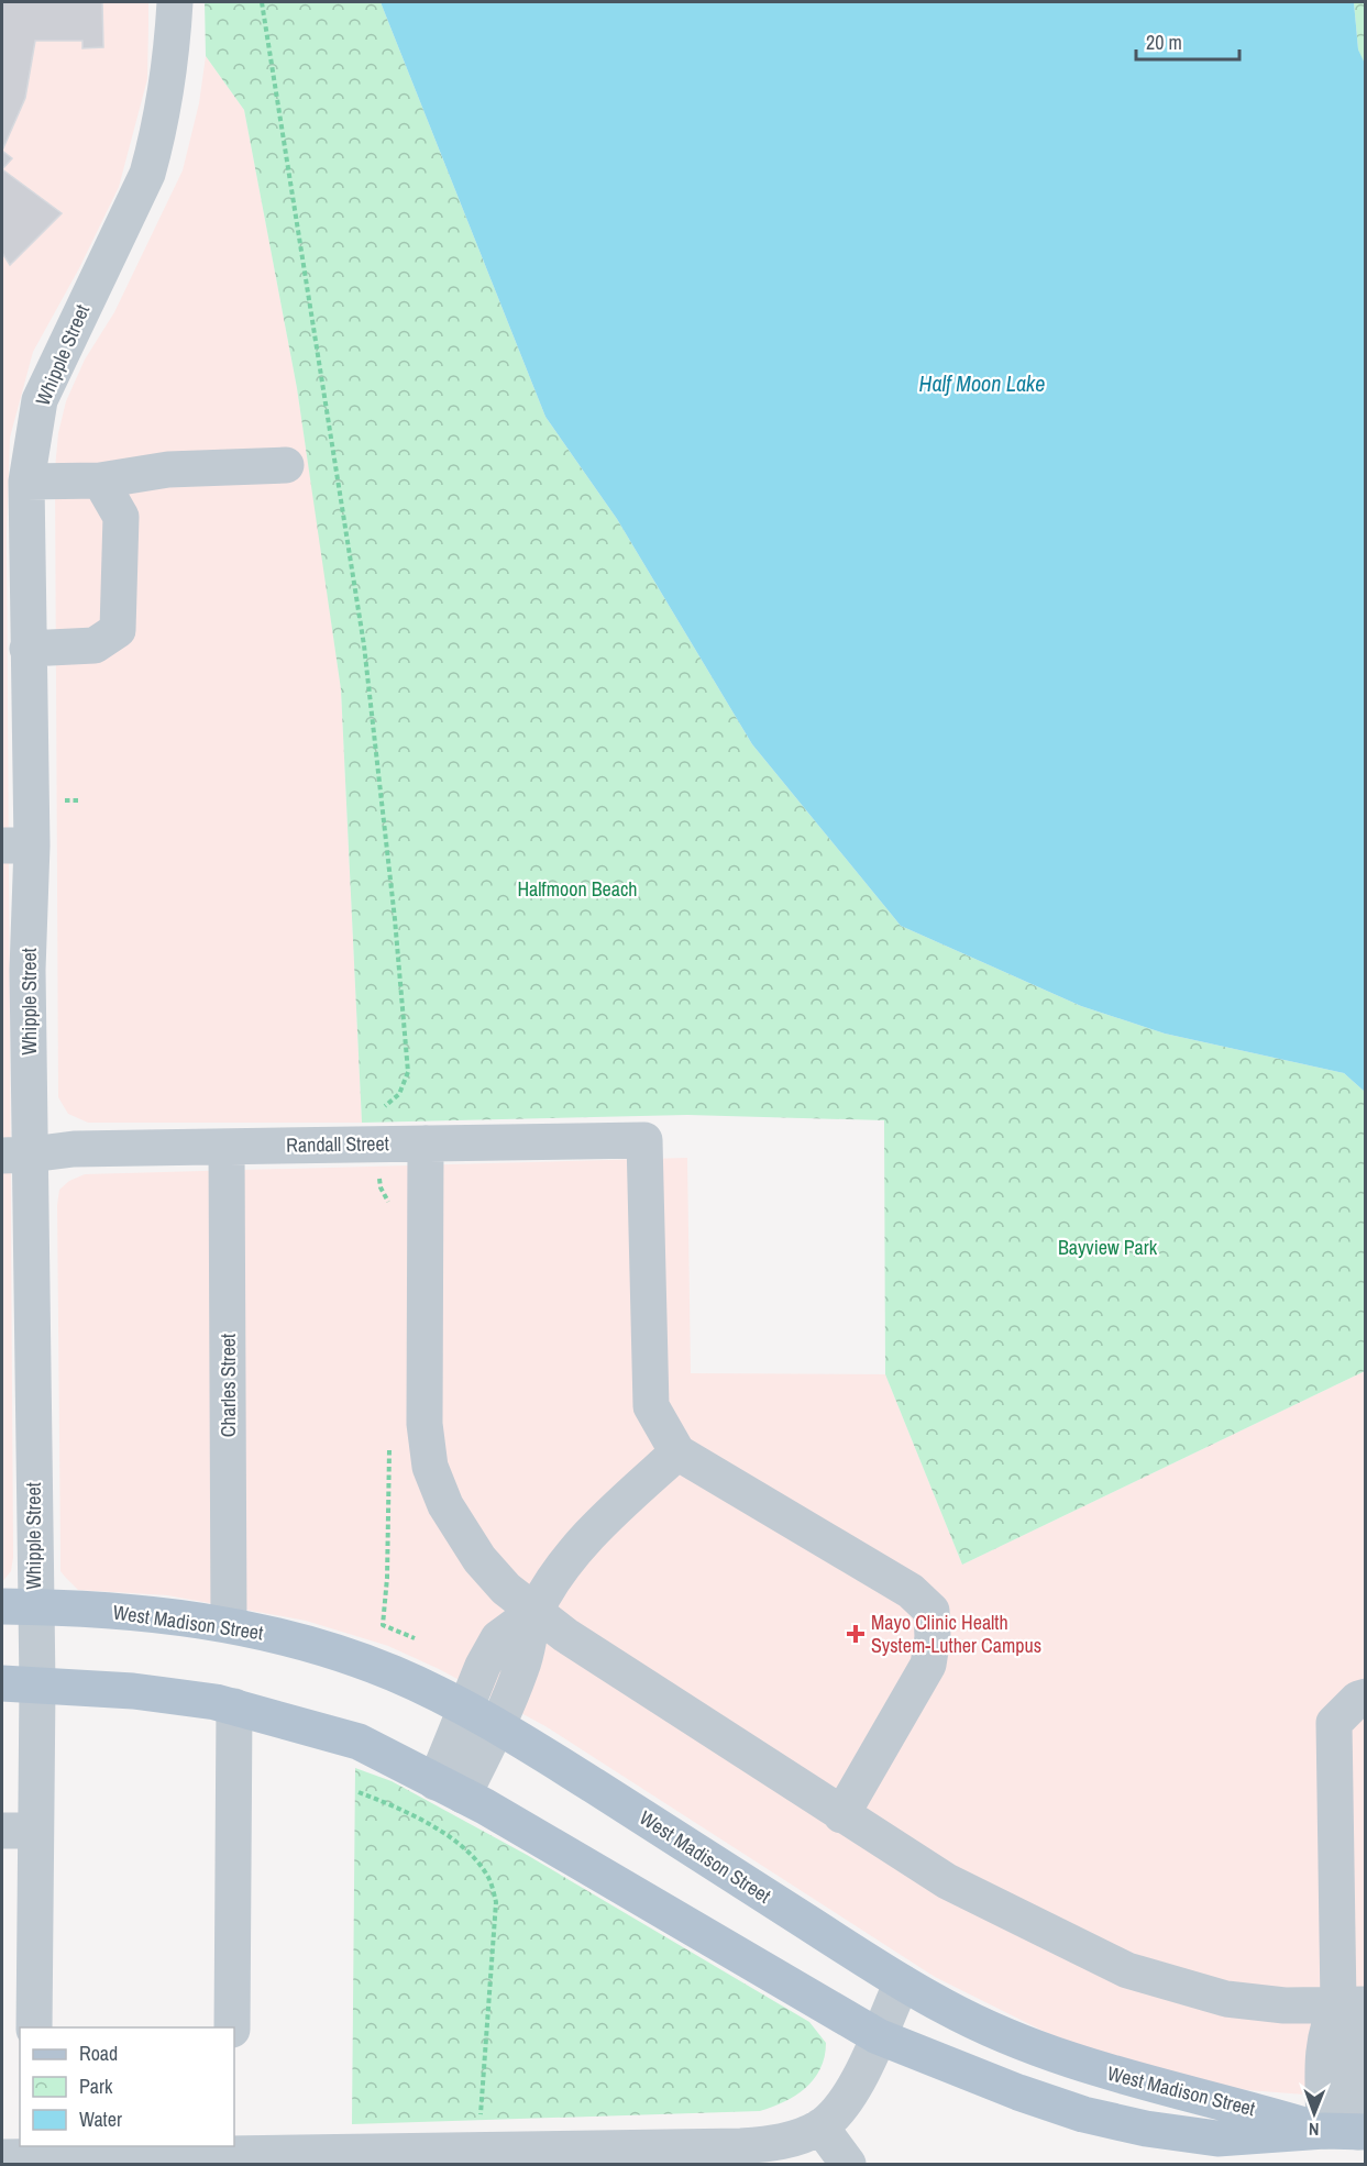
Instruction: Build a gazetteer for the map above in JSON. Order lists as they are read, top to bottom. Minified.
{"streets":{"main road":["West Madison Street"],"street":["Whipple Street","Randall Street","Charles Street"]},"crossings":[["Whipple Street","Randall Street"],["Whipple Street","West Madison Street"],["Randall Street","Charles Street"],["Charles Street","West Madison Street"]],"water":["Half Moon Lake"],"parks":["Halfmoon Beach","Bayview Park"],"places":{"health":["Mayo Clinic Health System-Luther Campus"]},"legend":["Road","Park","Water"],"scale_bar":"20 m","north":"bottom"}
